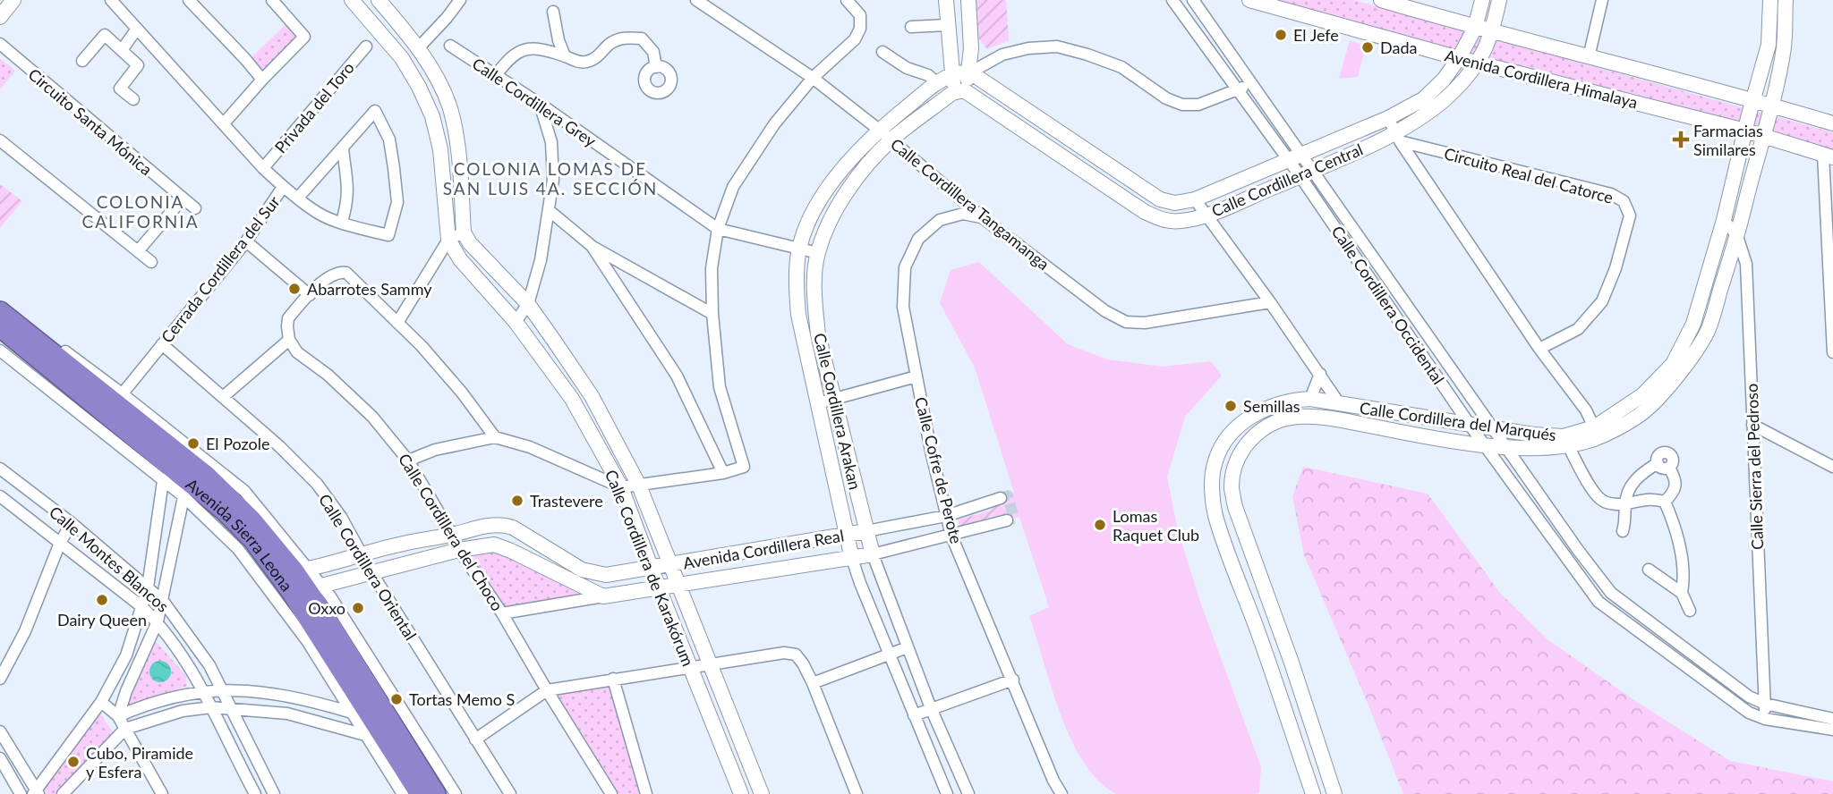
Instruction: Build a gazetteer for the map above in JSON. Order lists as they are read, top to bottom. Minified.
{"streets":{"highway":["Avenida Sierra Leona"],"street":["Avenida Cordillera Himalaya","Calle Cordillera Grey","Privada del Toro","Circuito Santa Mónica","Circuito Real del Catorce","Calle Cordillera Central","Calle Cordillera Tangamanga","Cerrada Cordillera del Sur","Calle Cordillera Occidental","Calle Cordillera Arakan","Calle Cordillera del Marqués","Calle Sierra del Pedroso","Calle Cofre de Perote","Calle Cordillera del Choco","Avenida Cordillera Real","Calle Montes Blancos","Calle Cordillera Oriental","Calle Cordillera de Karakórum"]},"crossings":[["Avenida Cordillera Himalaya","Calle Cordillera Central"],["Avenida Cordillera Himalaya","Calle Cordillera del Marqués"],["Calle Cordillera Grey","Calle Cordillera Arakan"],["Privada del Toro","Cerrada Cordillera del Sur"],["Circuito Real del Catorce","Calle Cordillera Central"],["Calle Cordillera Central","Calle Cordillera Occidental"],["Calle Cordillera Central","Calle Cordillera Arakan"],["Calle Cordillera Tangamanga","Calle Cordillera Arakan"],["Calle Cordillera Tangamanga","Calle Cofre de Perote"],["Cerrada Cordillera del Sur","Avenida Sierra Leona"],["Cerrada Cordillera del Sur","Calle Cordillera Oriental"],["Calle Cordillera Occidental","Calle Cordillera Arakan"],["Calle Cordillera Occidental","Calle Cordillera del Marqués"],["Calle Cordillera Occidental","Calle Sierra del Pedroso"],["Calle Cordillera Arakan","Avenida Cordillera Real"],["Calle Cordillera del Marqués","Calle Sierra del Pedroso"],["Calle Cofre de Perote","Avenida Cordillera Real"],["Calle Cordillera del Choco","Avenida Cordillera Real"],["Avenida Sierra Leona","Avenida Cordillera Real"],["Avenida Cordillera Real","Calle Cordillera Oriental"],["Avenida Cordillera Real","Calle Cordillera de Karakórum"]],"districts":["COLONIA LOMAS DE SAN LUIS 4A. SECCIÓN","COLONIA CALIFORNIA"],"places":{"other":["El Jefe","Dada","Abarrotes Sammy","Semillas","El Pozole","Trastevere","Lomas Raquet Club","Dairy Queen","Oxxo","Tortas Memo S","Cubo, Piramide y Esfera"],"health":["Farmacias Similares"]}}
